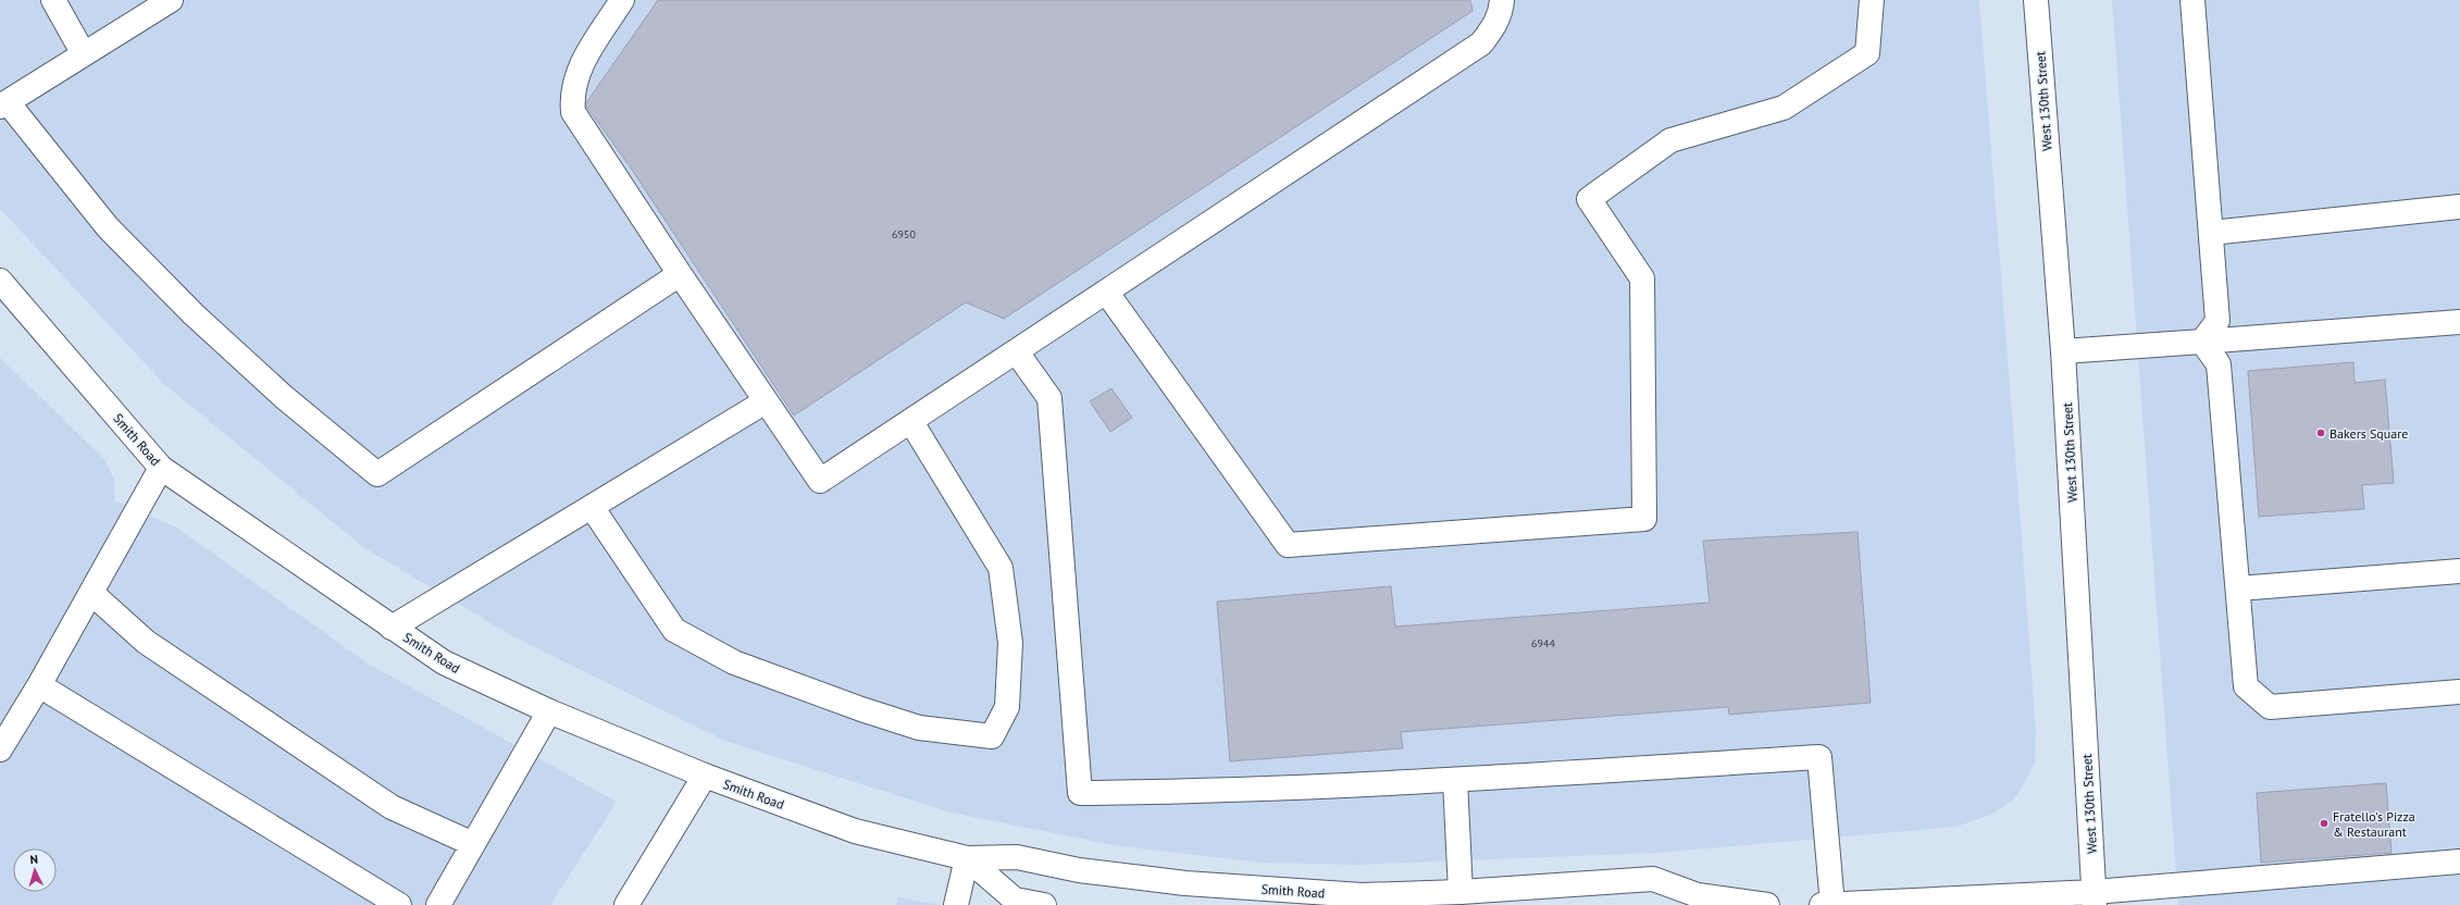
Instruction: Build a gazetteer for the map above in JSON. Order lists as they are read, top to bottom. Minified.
{"streets":{"main road":["West 130th Street","Smith Road"]},"places":["Bakers Square","Fratello's Pizza & Restaurant"],"house_numbers":["6950","6944"],"north":"top"}
